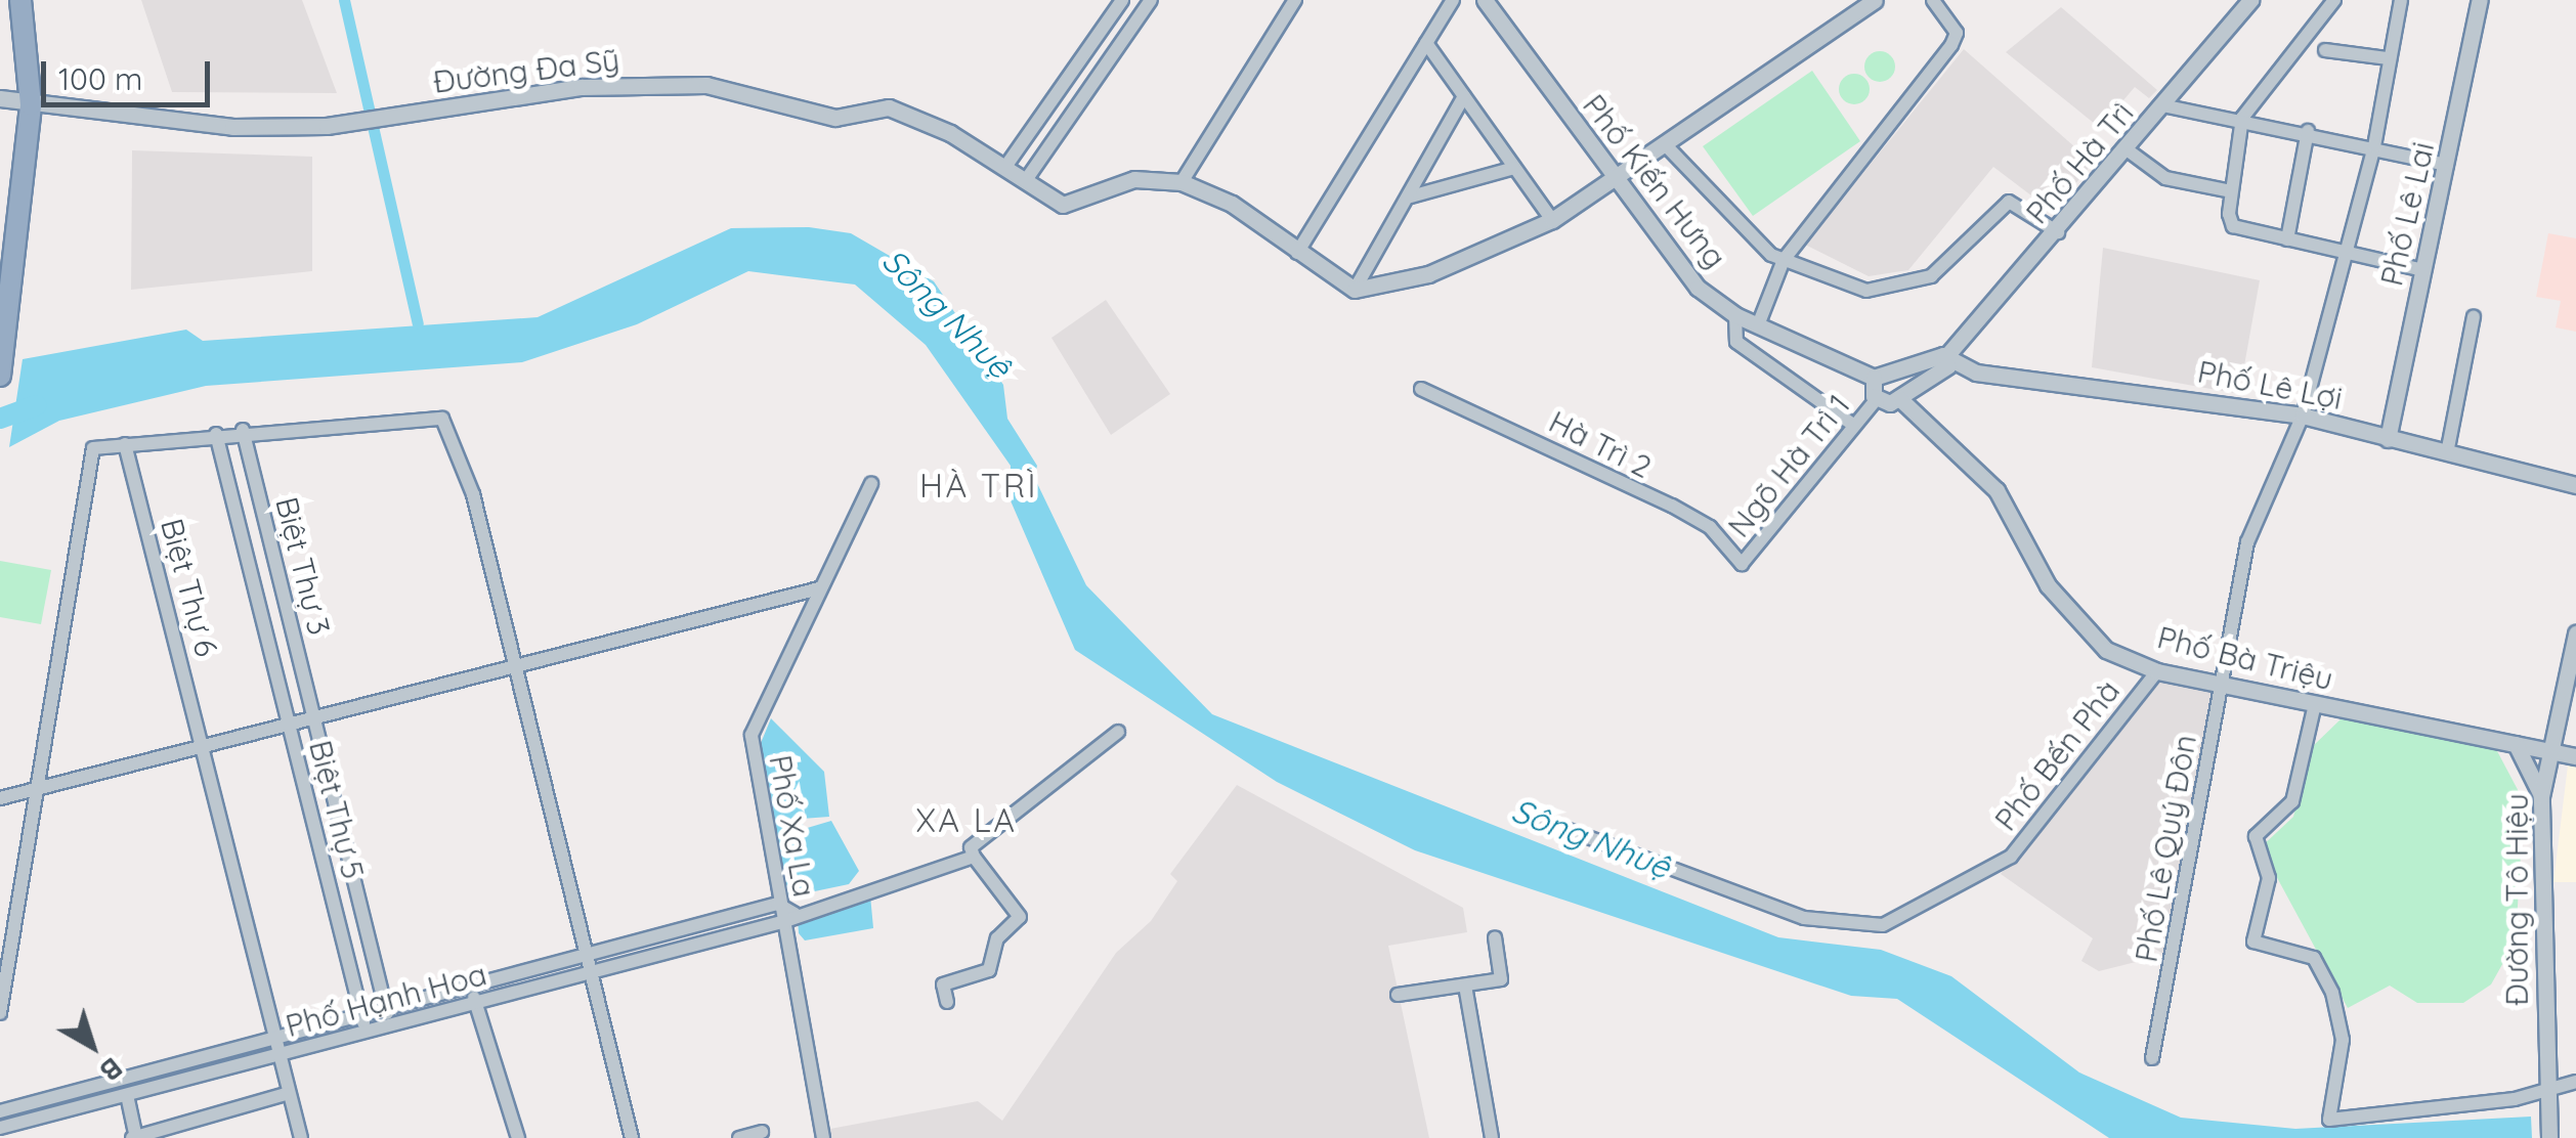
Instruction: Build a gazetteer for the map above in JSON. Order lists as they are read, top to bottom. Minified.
{"streets":{"street":["Đường Đa Sỹ","Phố Hà Trì","Phố Kiến Hưng","Phố Lê Lai","Phố Lê Lợi","Hà Trì 2","Ngõ Hà Trì 1","Biệt Thự 3","Biệt Thự 6","Phố Bà Triệu","Phố Bến Phà","Biệt Thự 5","Phố Xa La","Phố Lê Quý Đôn","Đường Tô Hiệu","Phố Hạnh Hoa"]},"crossings":[["Phố Hà Trì","Phố Lê Lợi"],["Phố Hà Trì","Phố Bà Triệu"],["Phố Lê Lai","Phố Lê Lợi"],["Phố Lê Lợi","Phố Lê Quý Đôn"],["Hà Trì 2","Ngõ Hà Trì 1"],["Biệt Thự 3","Phố Hạnh Hoa"],["Biệt Thự 6","Biệt Thự 5"],["Phố Bà Triệu","Phố Bến Phà"],["Phố Bà Triệu","Phố Lê Quý Đôn"],["Phố Bà Triệu","Đường Tô Hiệu"],["Biệt Thự 5","Phố Hạnh Hoa"],["Phố Xa La","Phố Hạnh Hoa"]],"districts":["HÀ TRÌ","XA LA"],"water":["Sông Nhuệ"],"scale_bar":"100 m","north":"bottom right"}
